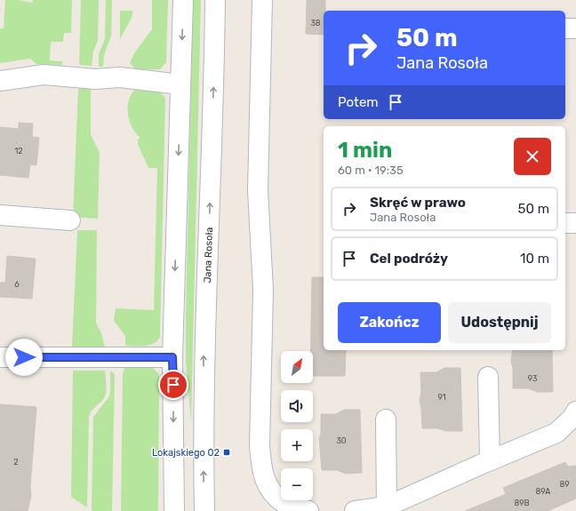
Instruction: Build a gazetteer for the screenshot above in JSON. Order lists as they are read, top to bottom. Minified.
{"streets":{"street":["Jana Rosoła"]},"places":{"transit":["Lokajskiego 02"]},"house_numbers":["38","12","6","93","91","30","2","89","89A","89B"],"north":"top right","page":{"turn":["50 m","Jana Rosoła"],"then":"Potem","heading":["1 min","60 m · 19:35"],"list":[{"name":"Skręć w prawo","note":"Jana Rosoła","value":"50 m"},{"name":"Cel podróży","value":"10 m"}],"buttons":["Zakończ","Udostępnij"],"map_buttons":["+","−"]}}
